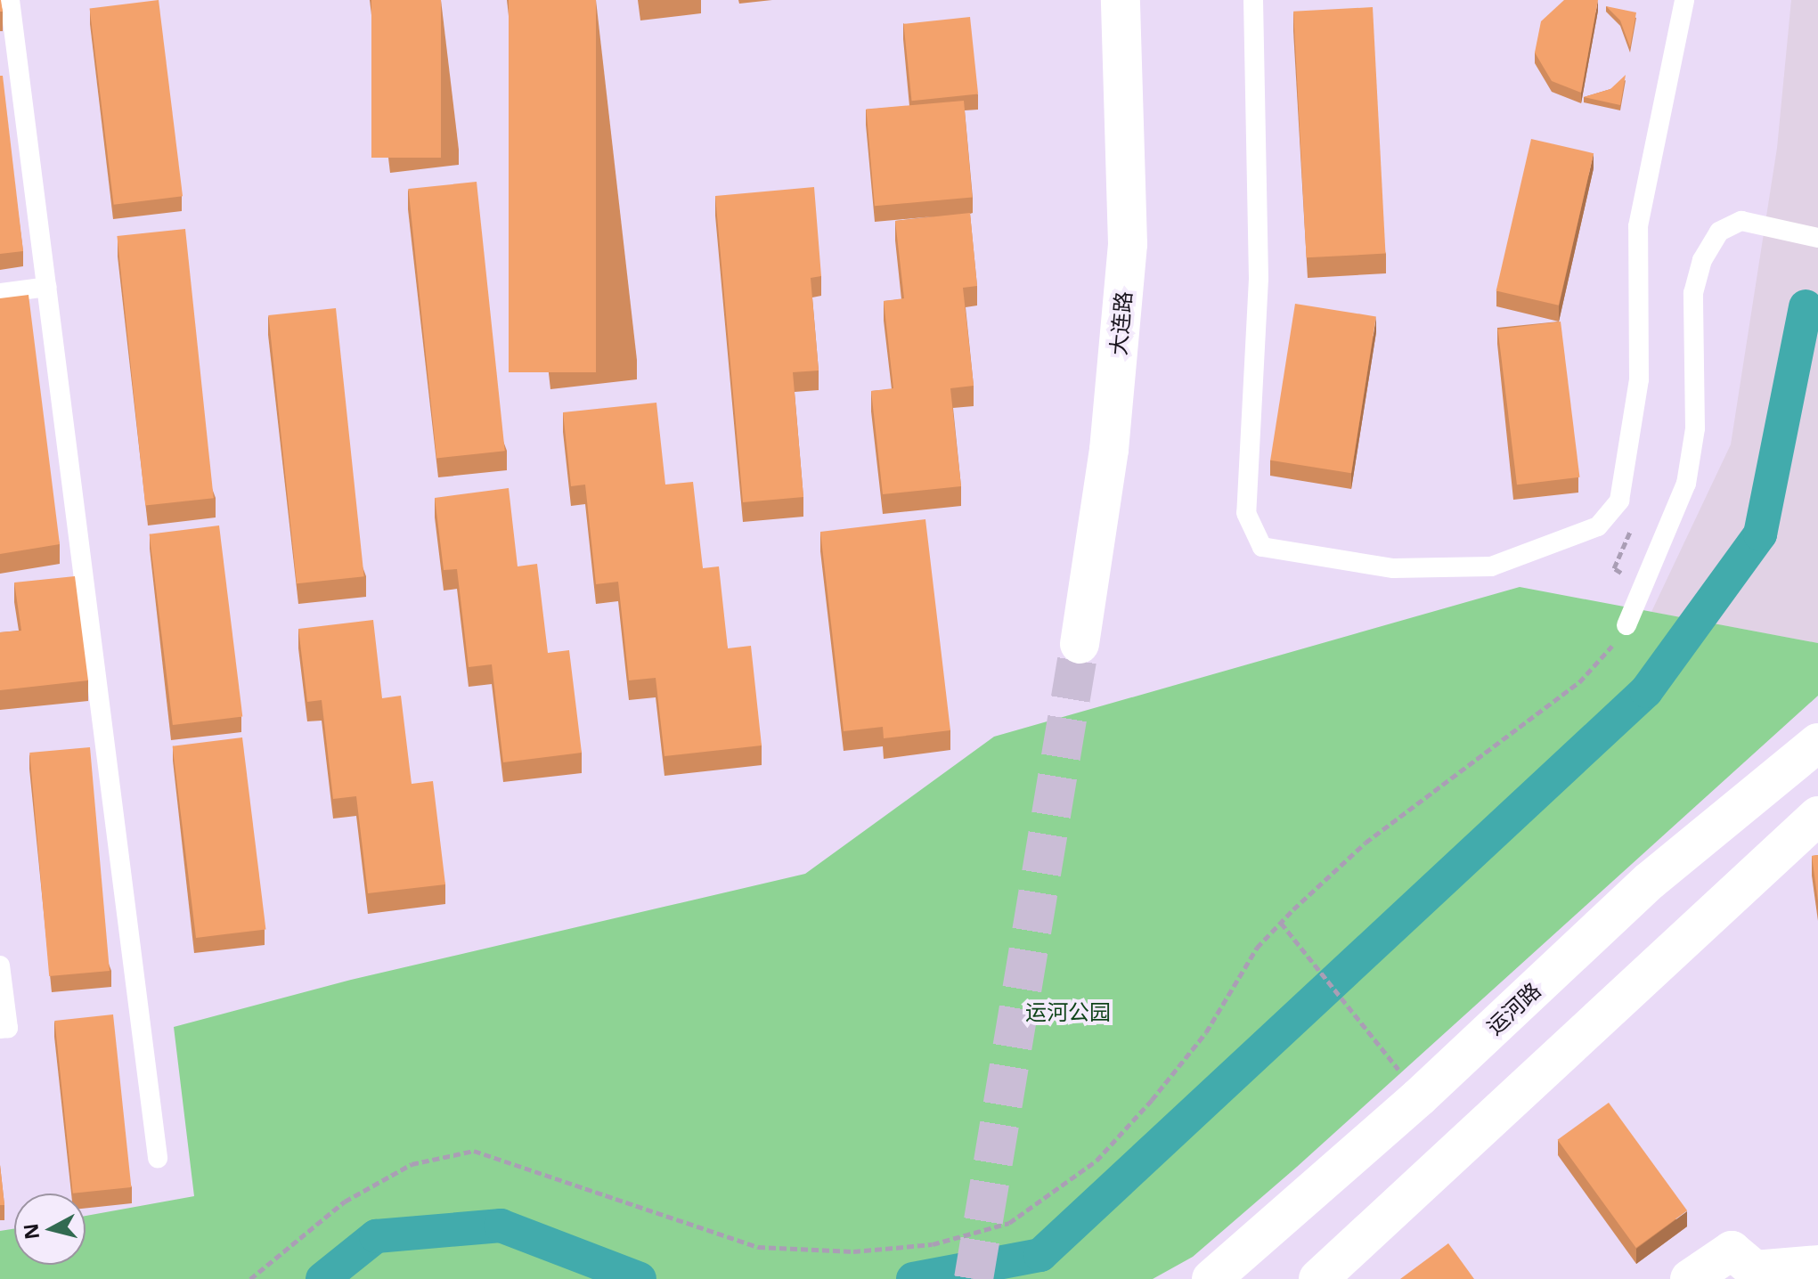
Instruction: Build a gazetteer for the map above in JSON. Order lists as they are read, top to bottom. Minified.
{"streets":{"street":["大连路","运河路"]},"parks":["运河公园"],"north":"left"}
